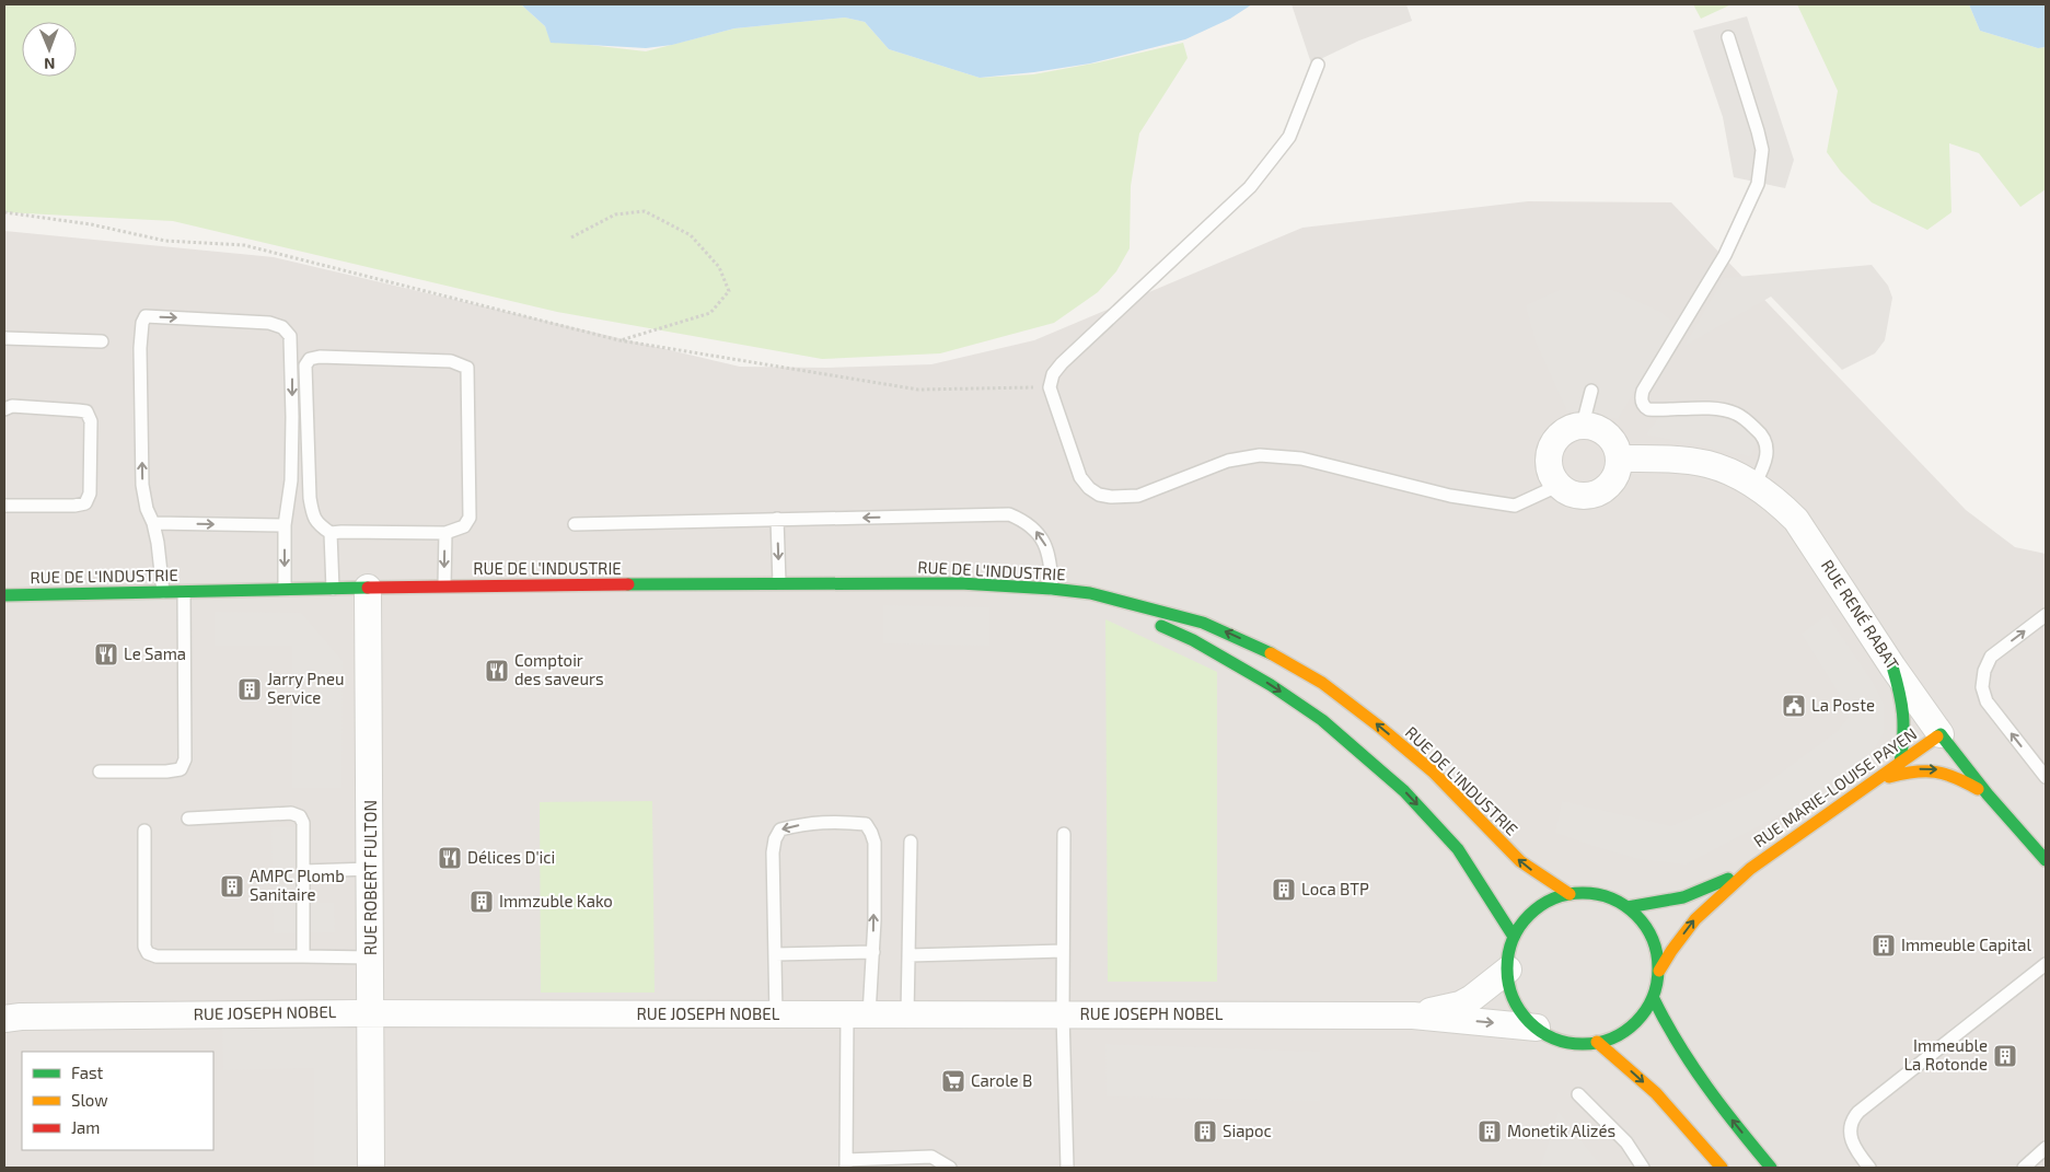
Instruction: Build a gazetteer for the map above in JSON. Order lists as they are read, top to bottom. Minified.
{"streets":{"main road":["RUE DE L'INDUSTRIE","RUE RENÉ RABAT","RUE MARIE-LOUISE PAYEN"],"street":["RUE ROBERT FULTON","RUE JOSEPH NOBEL"]},"crossings":[["RUE DE L'INDUSTRIE","RUE MARIE-LOUISE PAYEN"],["RUE DE L'INDUSTRIE","RUE ROBERT FULTON"],["RUE DE L'INDUSTRIE","RUE JOSEPH NOBEL"],["RUE RENÉ RABAT","RUE MARIE-LOUISE PAYEN"],["RUE MARIE-LOUISE PAYEN","RUE JOSEPH NOBEL"],["RUE ROBERT FULTON","RUE JOSEPH NOBEL"]],"places":{"restaurant":["Le Sama","Comptoir des saveurs","Délices D'ici"],"building":["Jarry Pneu Service","AMPC Plomb Sanitaire","Loca BTP","Immzuble Kako","Immeuble Capital","Immeuble La Rotonde","Siapoc","Monetik Alizés"],"public building":["La Poste"],"supermarket":["Carole B"]},"legend":["Fast","Slow","Jam"],"north":"bottom"}
